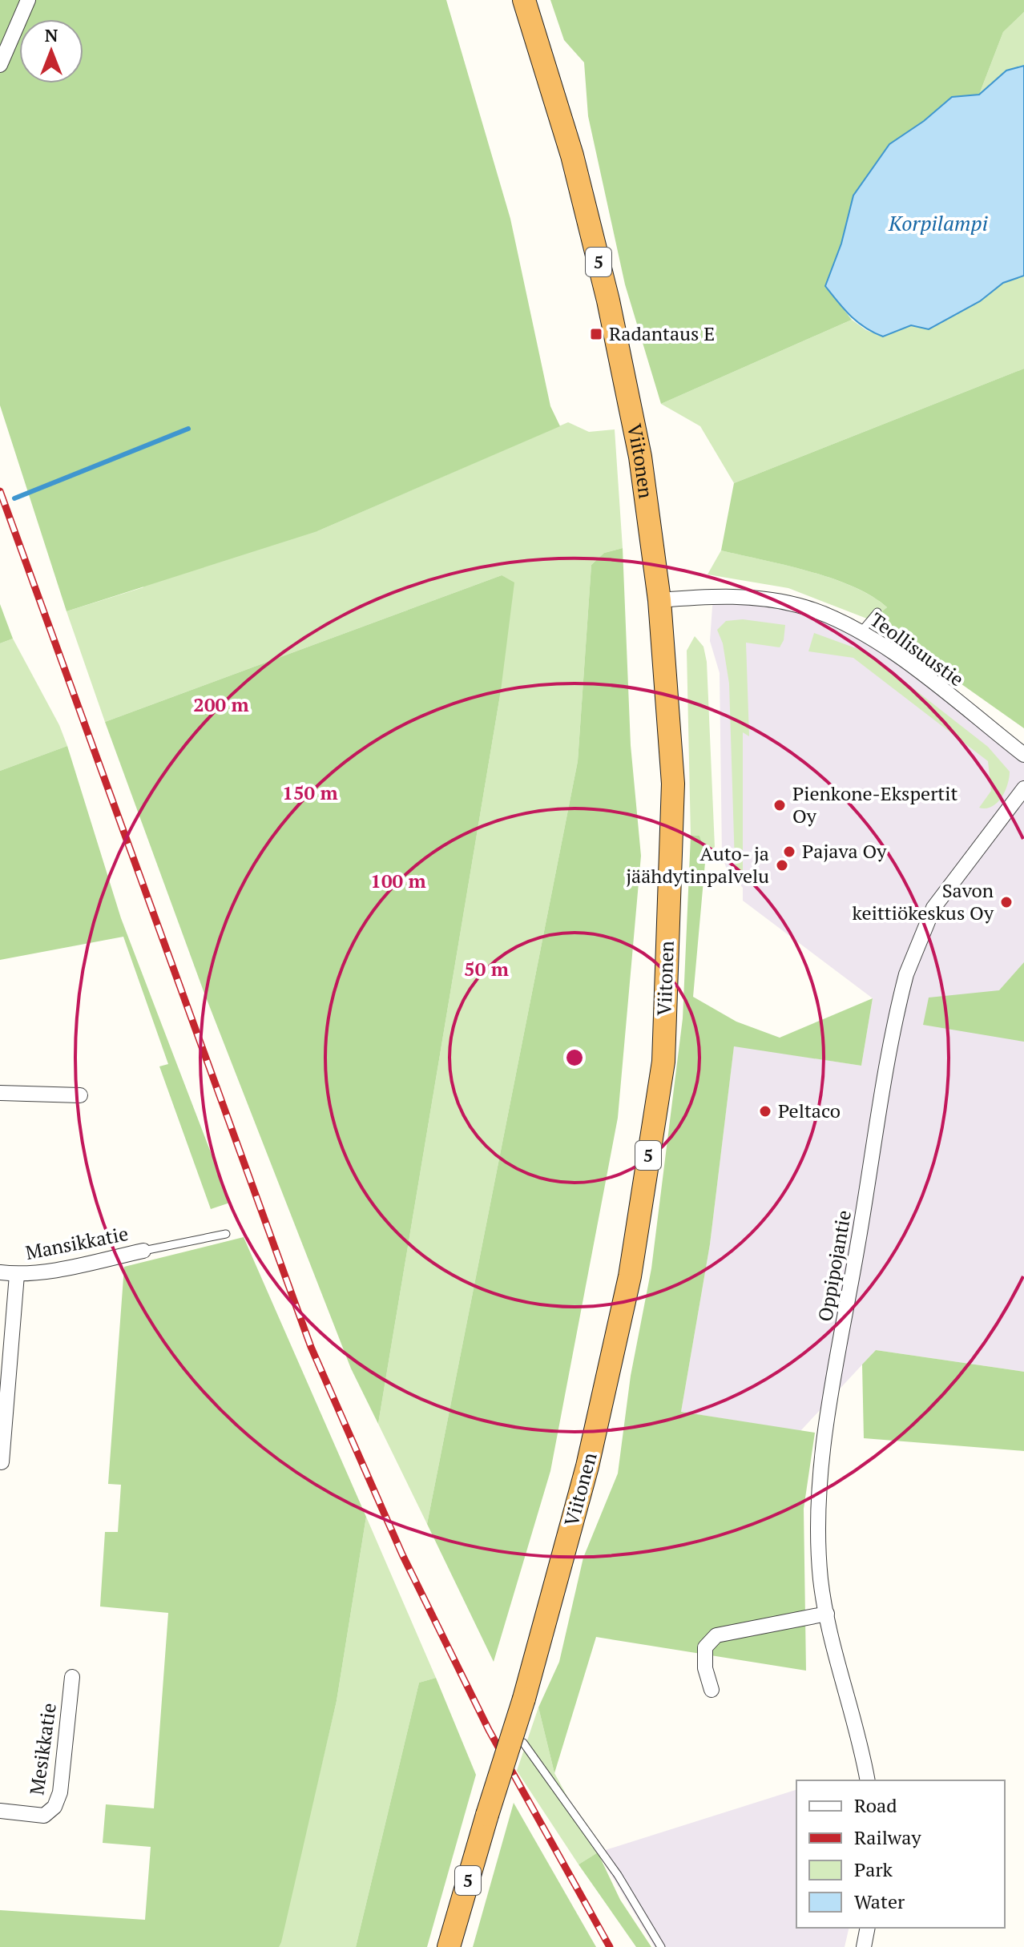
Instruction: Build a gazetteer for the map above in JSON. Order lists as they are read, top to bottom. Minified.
{"streets":{"highway":["5","Viitonen"],"street":["Teollisuustie","Mansikkatie","Oppipojantie","Mesikkatie"]},"crossings":[["Viitonen","Teollisuustie"]],"water":["Korpilampi"],"places":{"transit":["Radantaus E"],"other":["Pienkone-Ekspertit Oy","Pajava Oy","Auto- ja jäähdytinpalvelu","Savon keittiökeskus Oy","Peltaco"]},"legend":["Road","Railway","Park","Water"],"north":"top","rings":["200 m","150 m","100 m","50 m"]}
